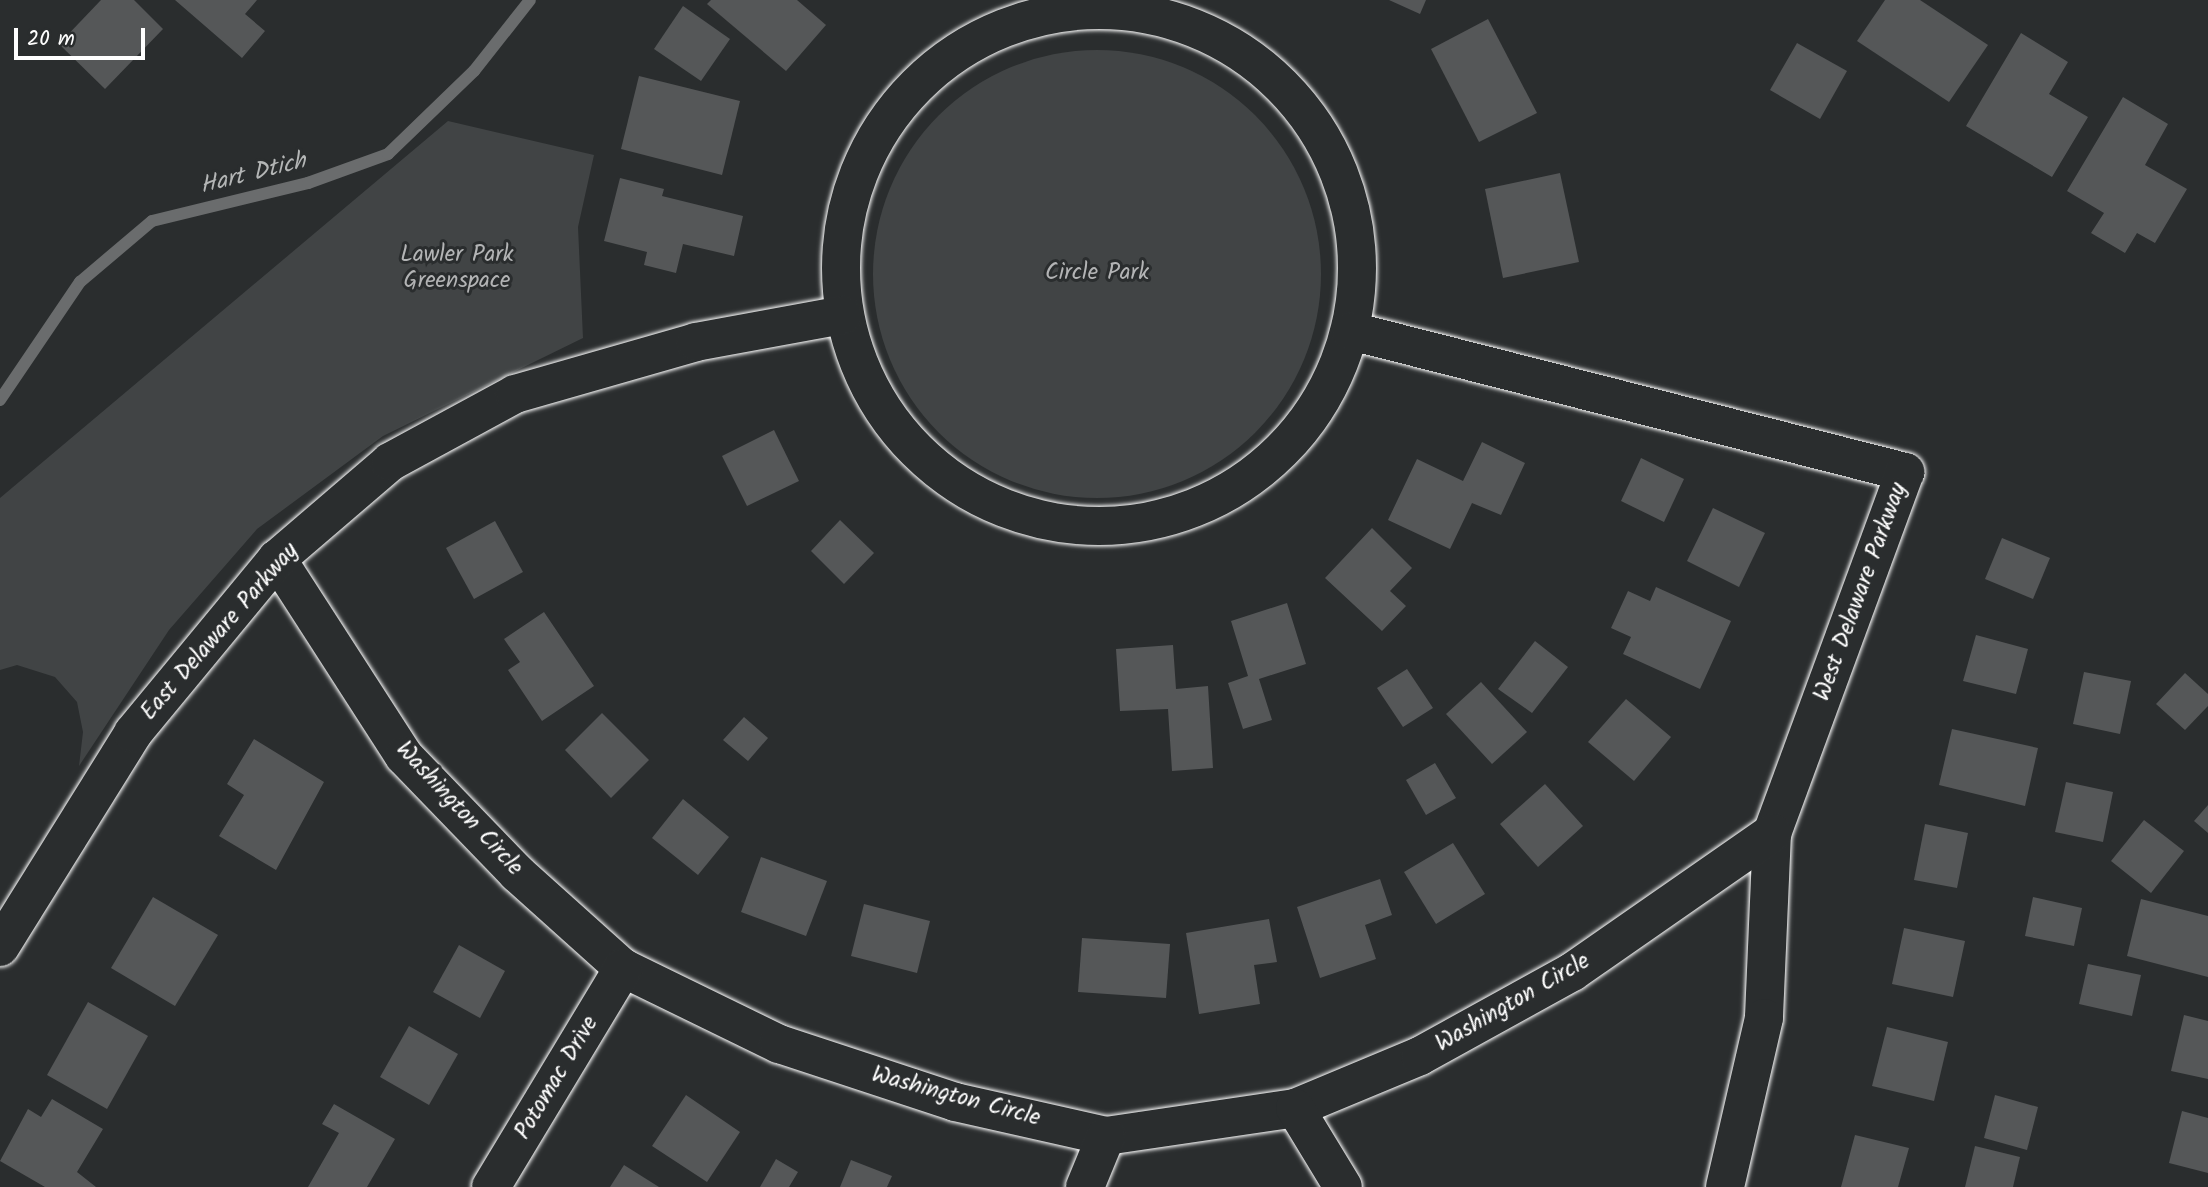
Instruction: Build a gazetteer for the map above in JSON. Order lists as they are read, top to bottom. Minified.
{"streets":{"street":["West Delaware Parkway","East Delaware Parkway","Washington Circle","Potomac Drive"]},"crossings":[["West Delaware Parkway","Washington Circle"],["East Delaware Parkway","Washington Circle"],["Washington Circle","Potomac Drive"]],"water":["Hart Dtich"],"parks":["Lawler Park Greenspace","Circle Park"],"scale_bar":"20 m"}
